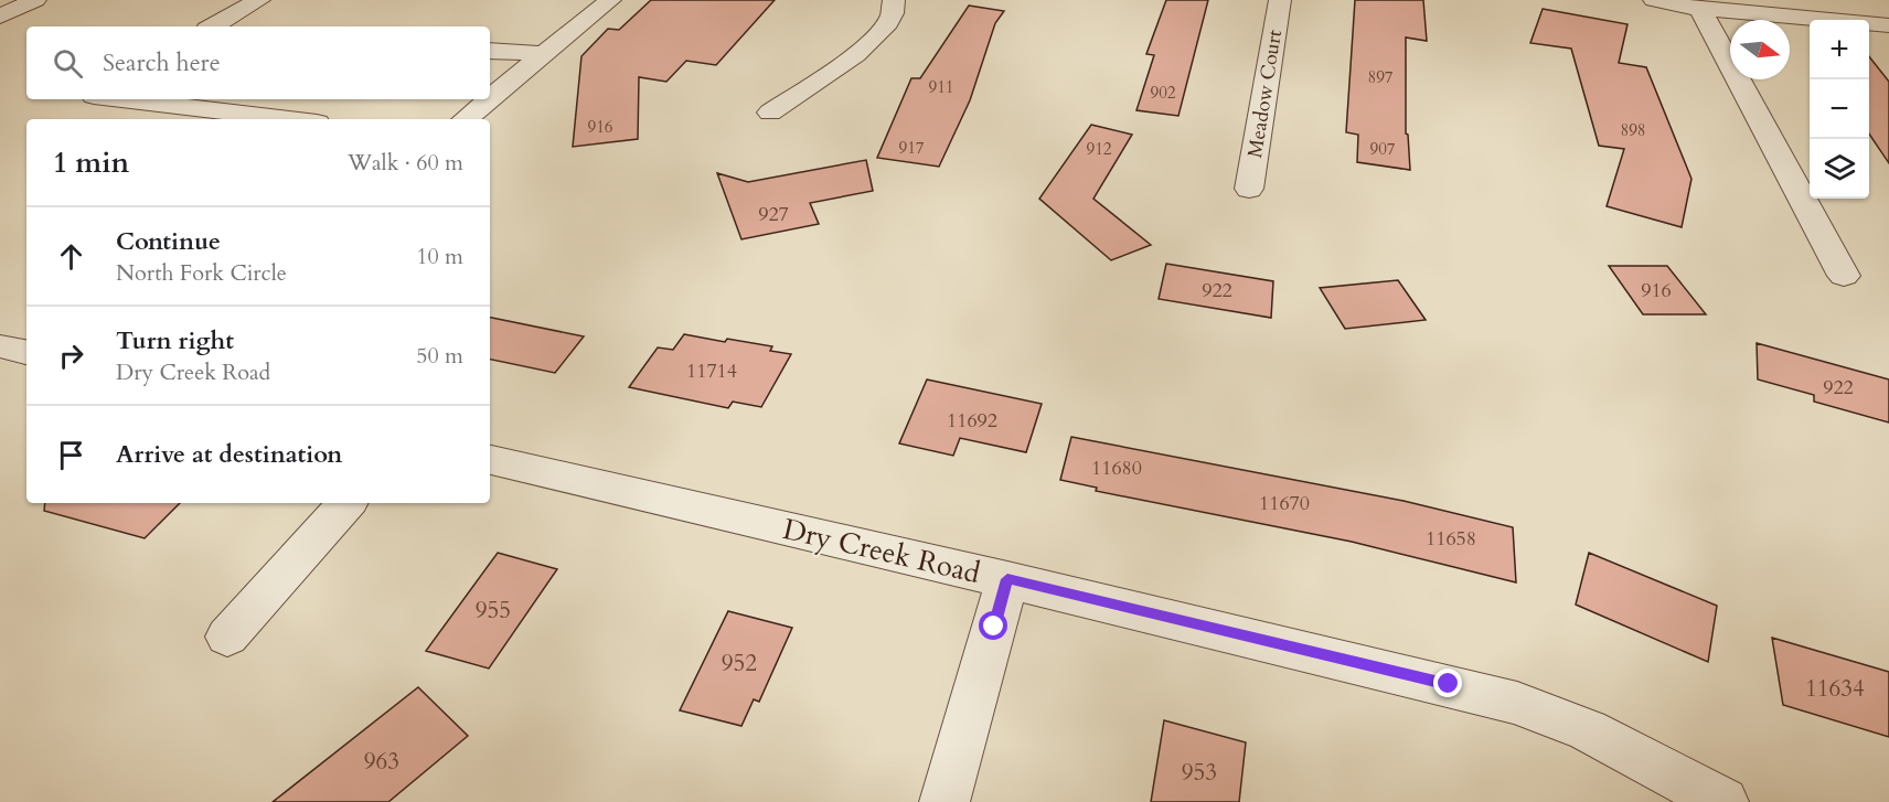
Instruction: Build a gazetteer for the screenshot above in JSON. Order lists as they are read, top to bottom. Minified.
{"streets":{"street":["Meadow Court","Dry Creek Road"]},"house_numbers":["897","911","902","916","898","917","912","907","927","922","916","11714","922","11692","11680","11670","11658","955","952","11634","963","953"],"north":"right","page":{"map_buttons":["+","−"],"search":"Search here","heading":["1 min","Walk · 60 m"],"list":[["Continue","North Fork Circle","10 m"],["Turn right","Dry Creek Road","50 m"],"Arrive at destination"]}}
